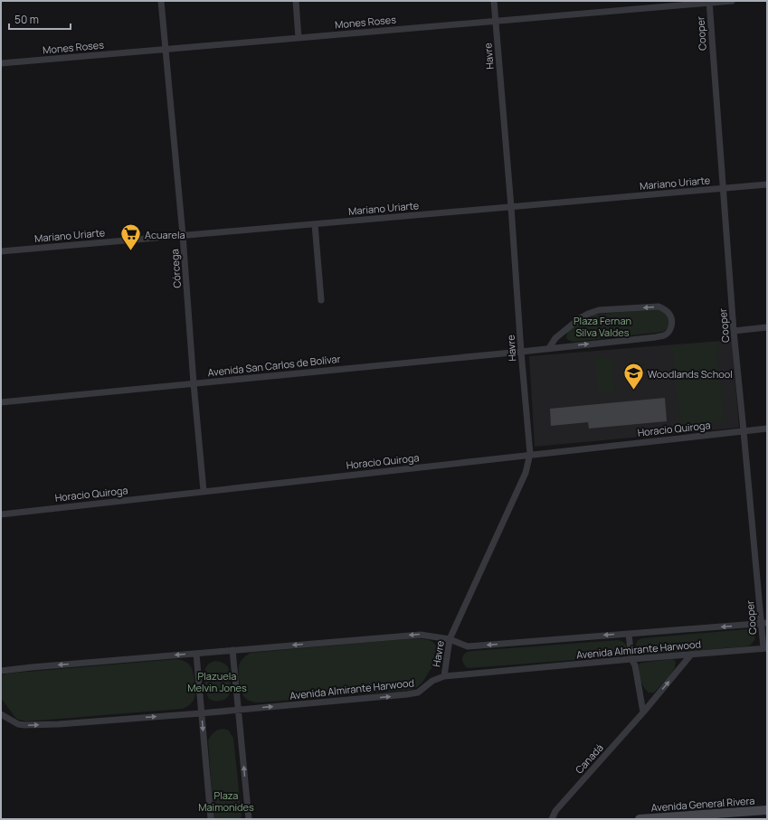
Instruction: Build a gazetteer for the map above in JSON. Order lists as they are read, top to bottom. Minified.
{"streets":{"main road":["Avenida General Rivera"],"street":["Mones Roses","Cooper","Havre","Mariano Uriarte","Córcega","Avenida San Carlos de Bolívar","Horacio Quiroga","Avenida Almirante Harwood","Canadá"]},"crossings":[["Mones Roses","Cooper"],["Mones Roses","Havre"],["Mones Roses","Córcega"],["Cooper","Mariano Uriarte"],["Cooper","Horacio Quiroga"],["Cooper","Avenida Almirante Harwood"],["Havre","Mariano Uriarte"],["Havre","Avenida San Carlos de Bolívar"],["Havre","Horacio Quiroga"],["Havre","Avenida Almirante Harwood"],["Mariano Uriarte","Córcega"],["Córcega","Avenida San Carlos de Bolívar"],["Córcega","Horacio Quiroga"],["Avenida Almirante Harwood","Canadá"]],"parks":["Plaza Fernan Silva Valdes","Plazuela Melvin Jones","Plaza Maimonides"],"places":{"supermarket":["Acuarela"],"school or university":["Woodlands School"]},"scale_bar":"50 m"}
